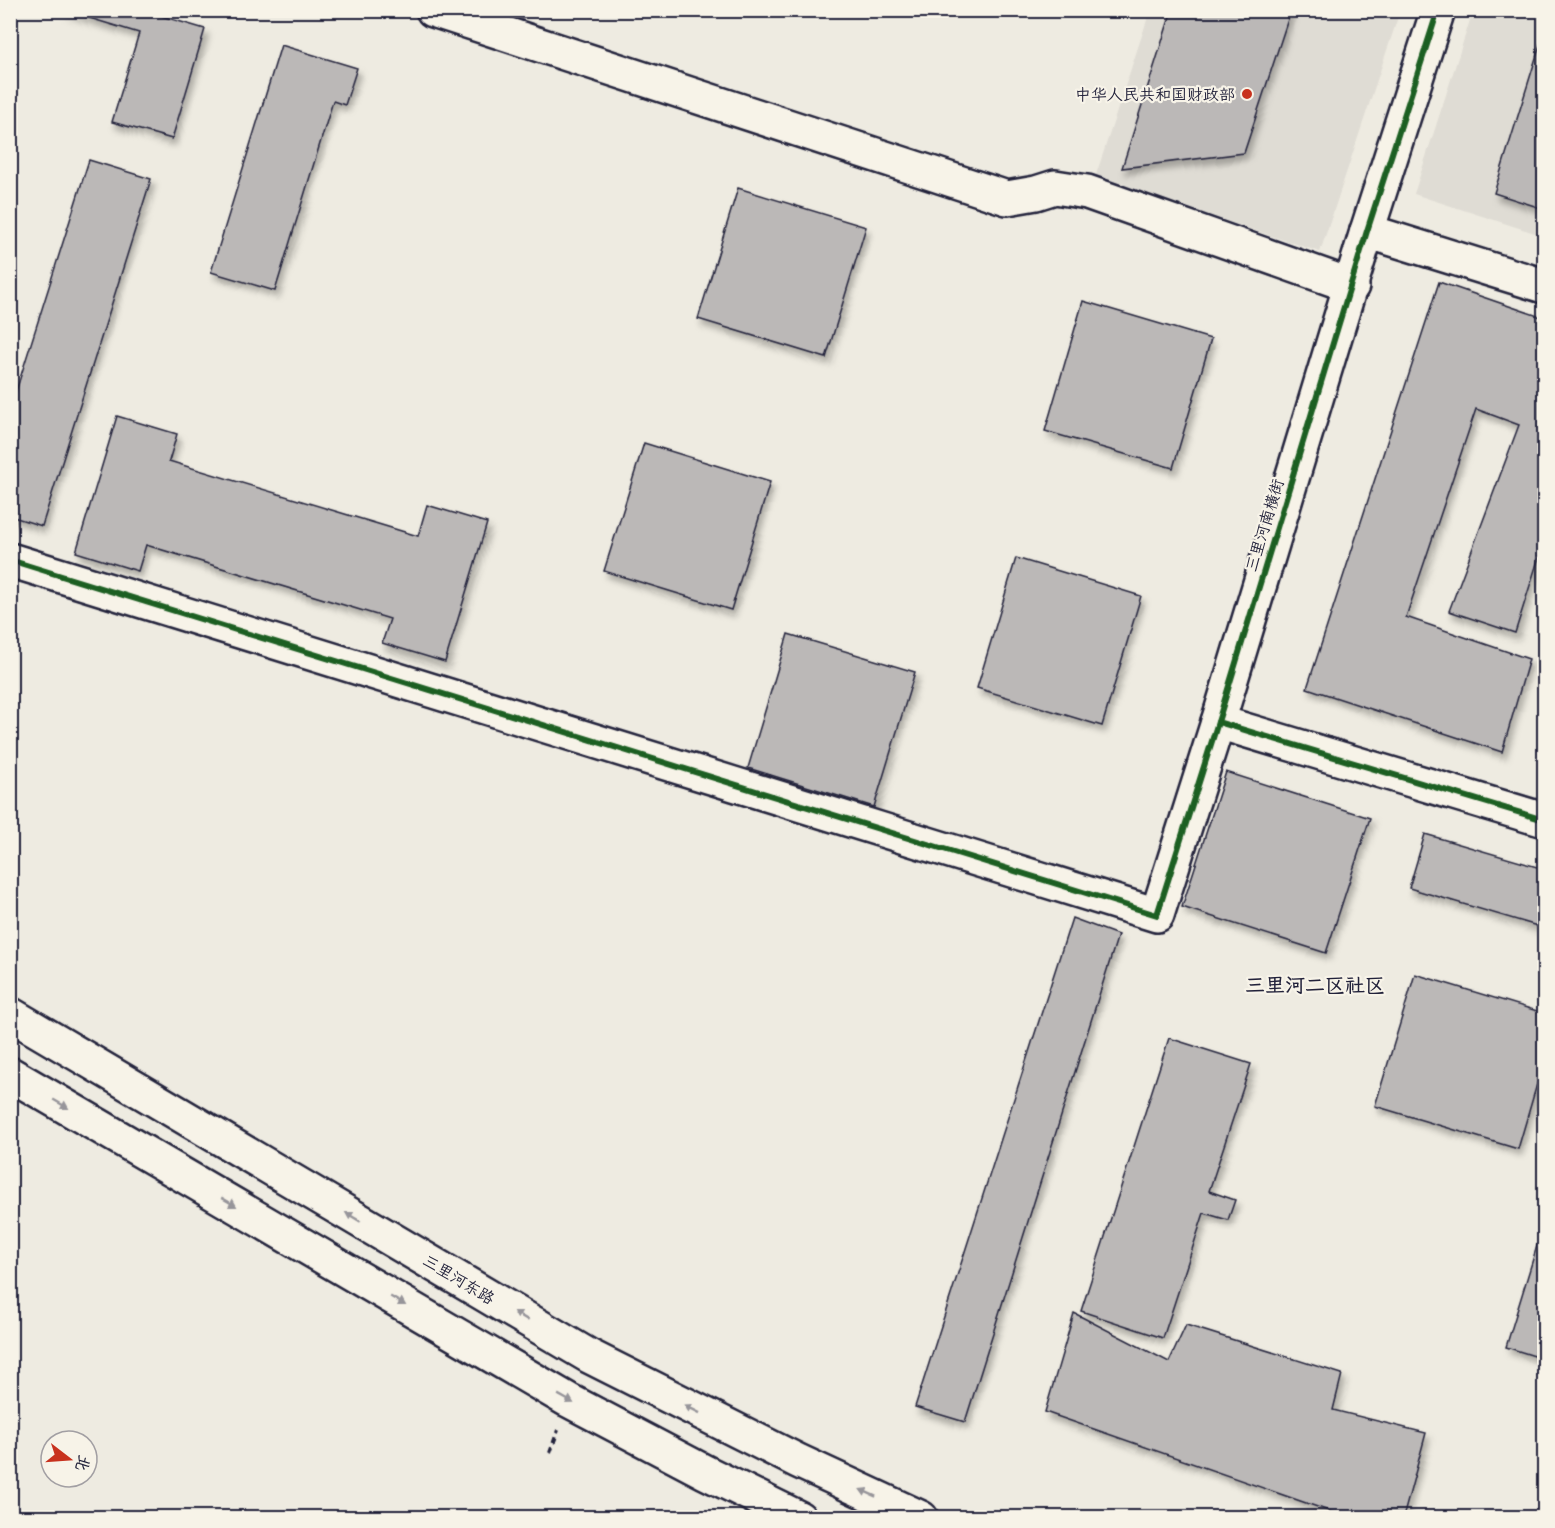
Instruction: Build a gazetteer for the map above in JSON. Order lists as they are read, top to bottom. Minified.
{"streets":{"street":["三里河南横街","三里河东路"]},"districts":["三里河二区社区"],"places":["中华人民共和国财政部"],"north":"right"}
